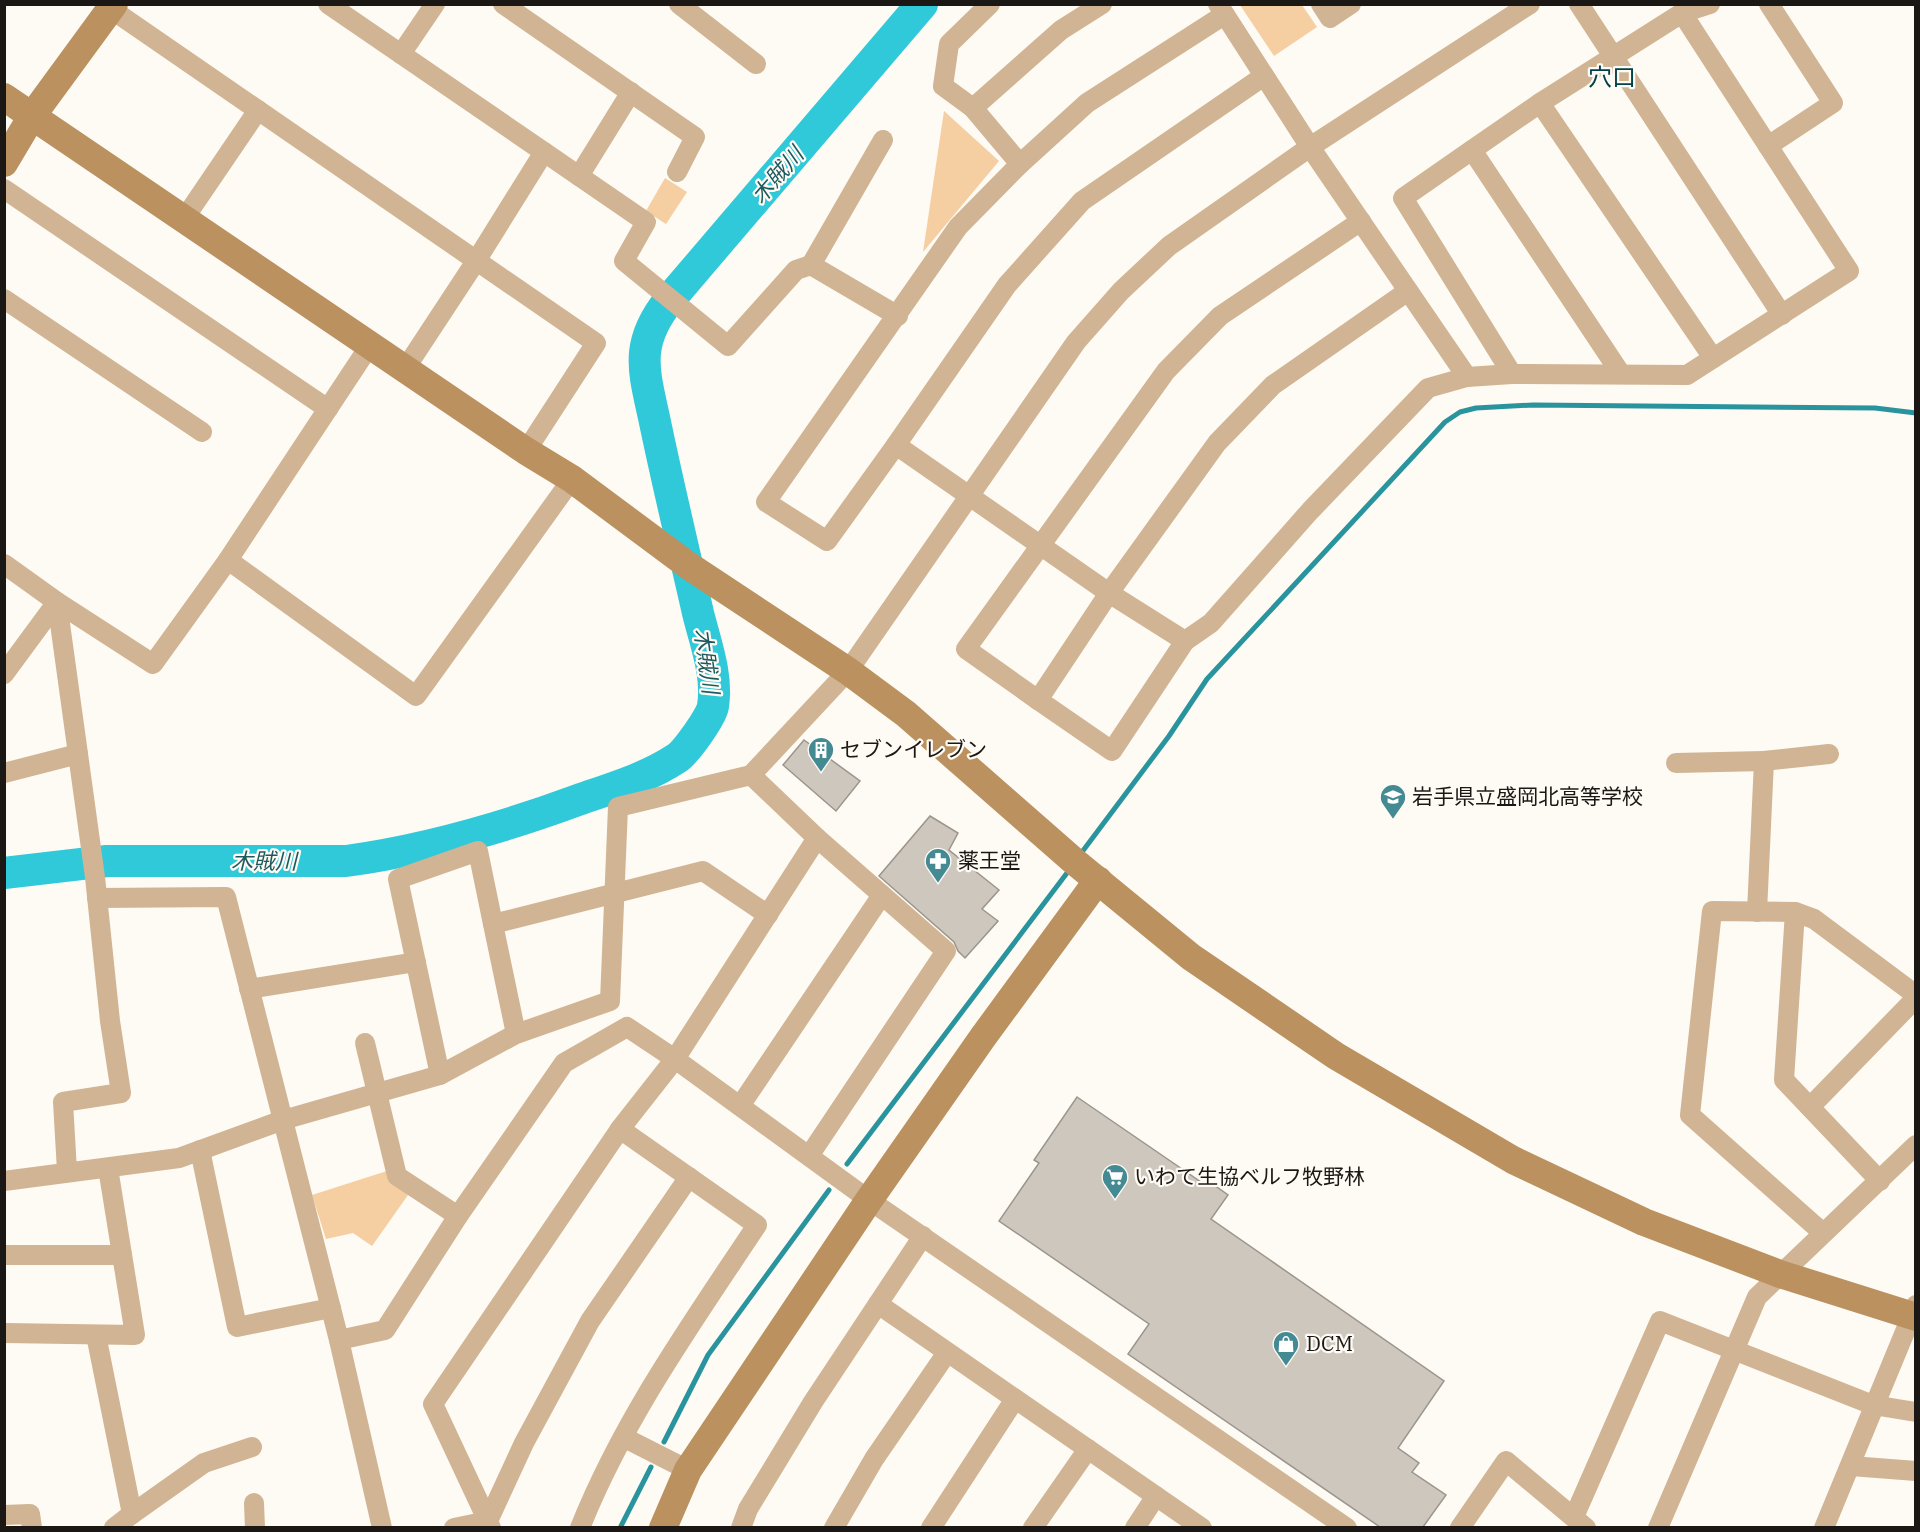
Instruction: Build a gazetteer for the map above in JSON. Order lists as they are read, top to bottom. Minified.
{"districts":["穴口"],"water":["木賊川"],"places":{"building":["セブンイレブン"],"school or university":["岩手県立盛岡北高等学校"],"pharmacy":["薬王堂"],"supermarket":["いわて生協ベルフ牧野林"],"shop":["DCM"]}}
